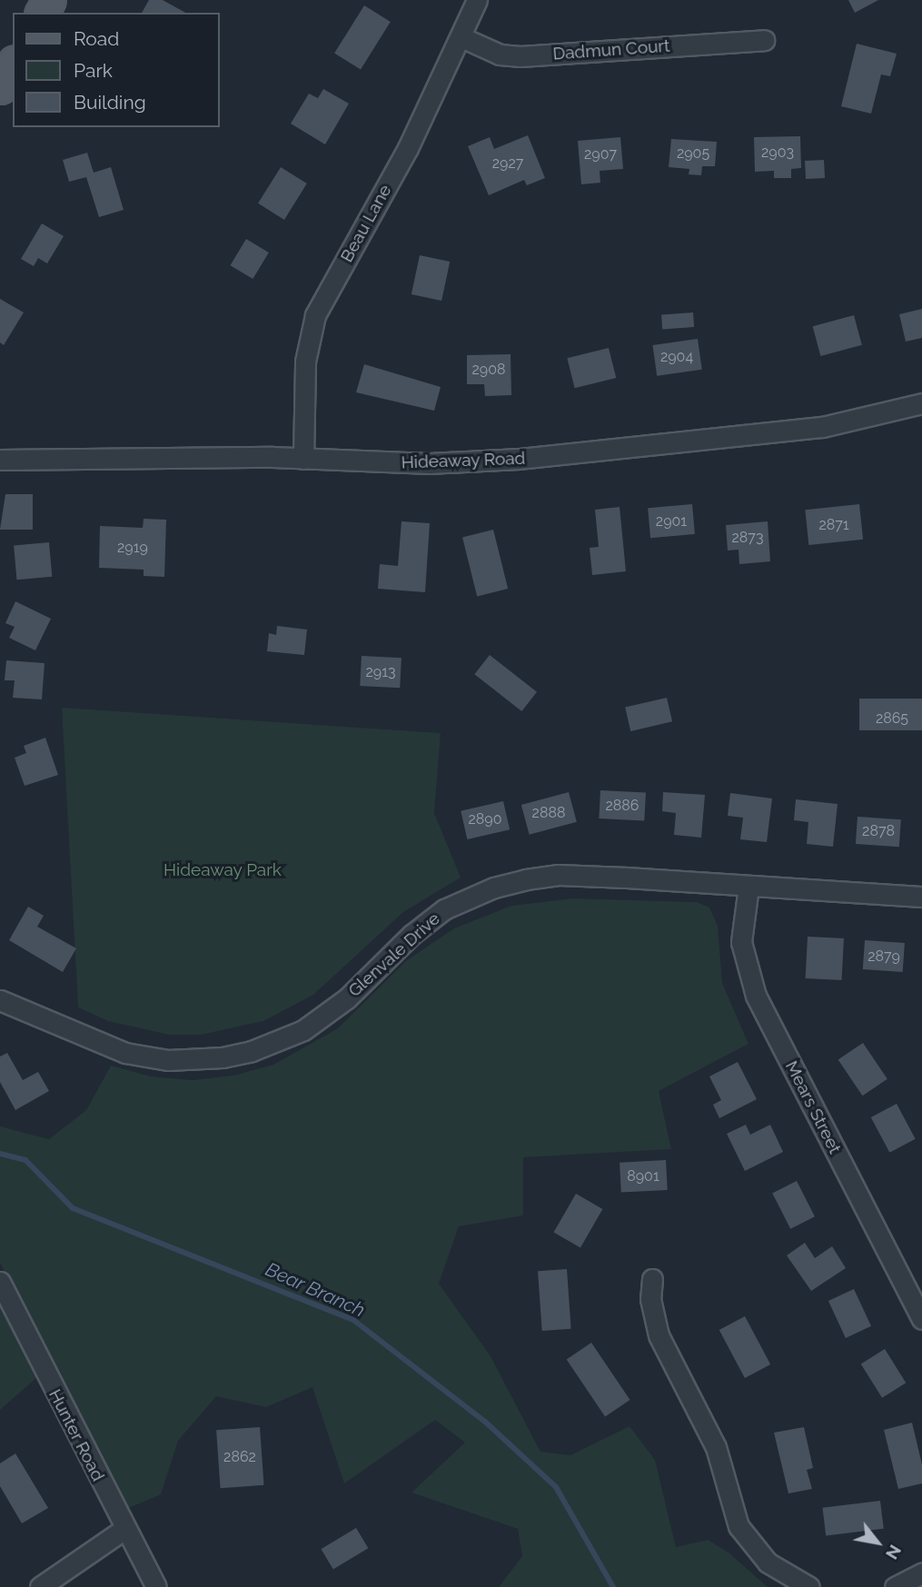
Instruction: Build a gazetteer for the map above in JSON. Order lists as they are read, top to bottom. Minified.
{"streets":{"street":["Dadmun Court","Beau Lane","Hideaway Road","Glenvale Drive","Mears Street","Hunter Road"]},"crossings":[["Dadmun Court","Beau Lane"],["Beau Lane","Hideaway Road"],["Glenvale Drive","Mears Street"]],"water":["Bear Branch"],"parks":["Hideaway Park"],"house_numbers":["2903","2905","2907","2927","2904","2908","2901","2871","2873","2919","2913","2865","2886","2888","2890","2878","2879","8901","2862"],"legend":["Road","Park","Building"],"north":"bottom right"}
